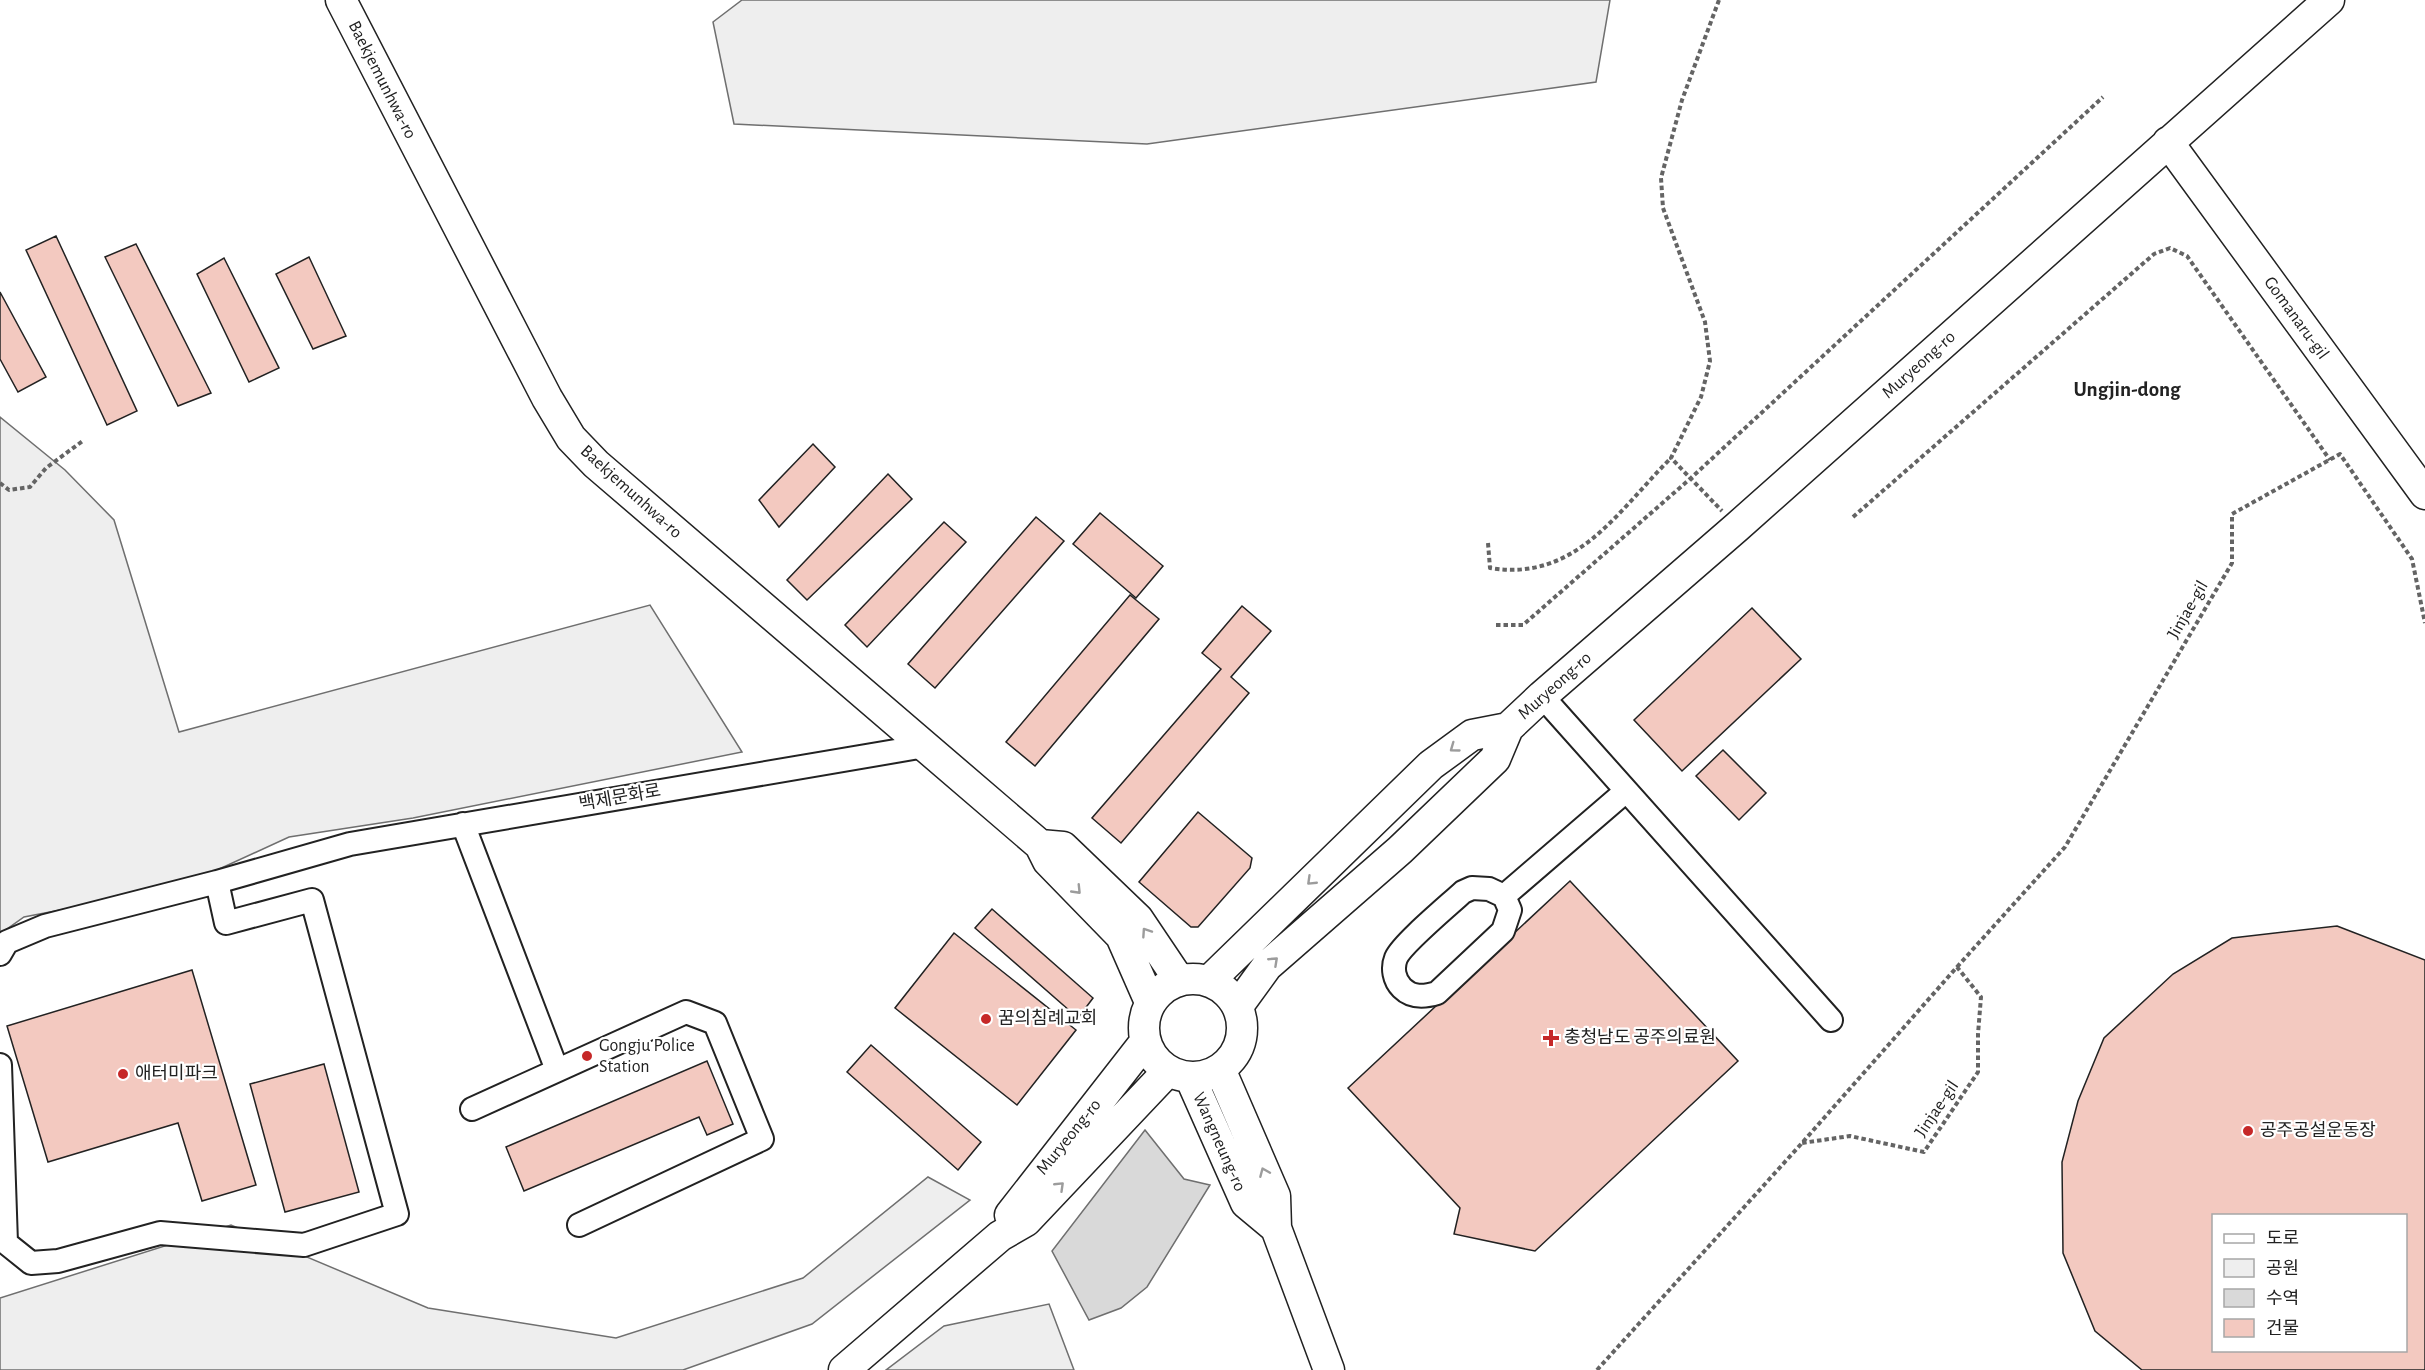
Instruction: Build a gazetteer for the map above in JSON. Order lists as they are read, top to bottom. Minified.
{"streets":{"main road":["Baekjemunhwa-ro","Gomanaru-gil","Muryeong-ro","Wangneung-ro"],"street":["백제문화로"],"path":["Jinjae-gil"]},"crossings":[["Baekjemunhwa-ro","Muryeong-ro"],["Baekjemunhwa-ro","백제문화로"],["Baekjemunhwa-ro","Wangneung-ro"],["Gomanaru-gil","Muryeong-ro"],["Muryeong-ro","Wangneung-ro"]],"districts":["Ungjin-dong"],"places":{"other":["꿈의침례교회","Gongju Police Station","애터미파크","공주공설운동장"],"health":["충청남도 공주의료원"]},"legend":["도로","공원","수역","건물"]}
